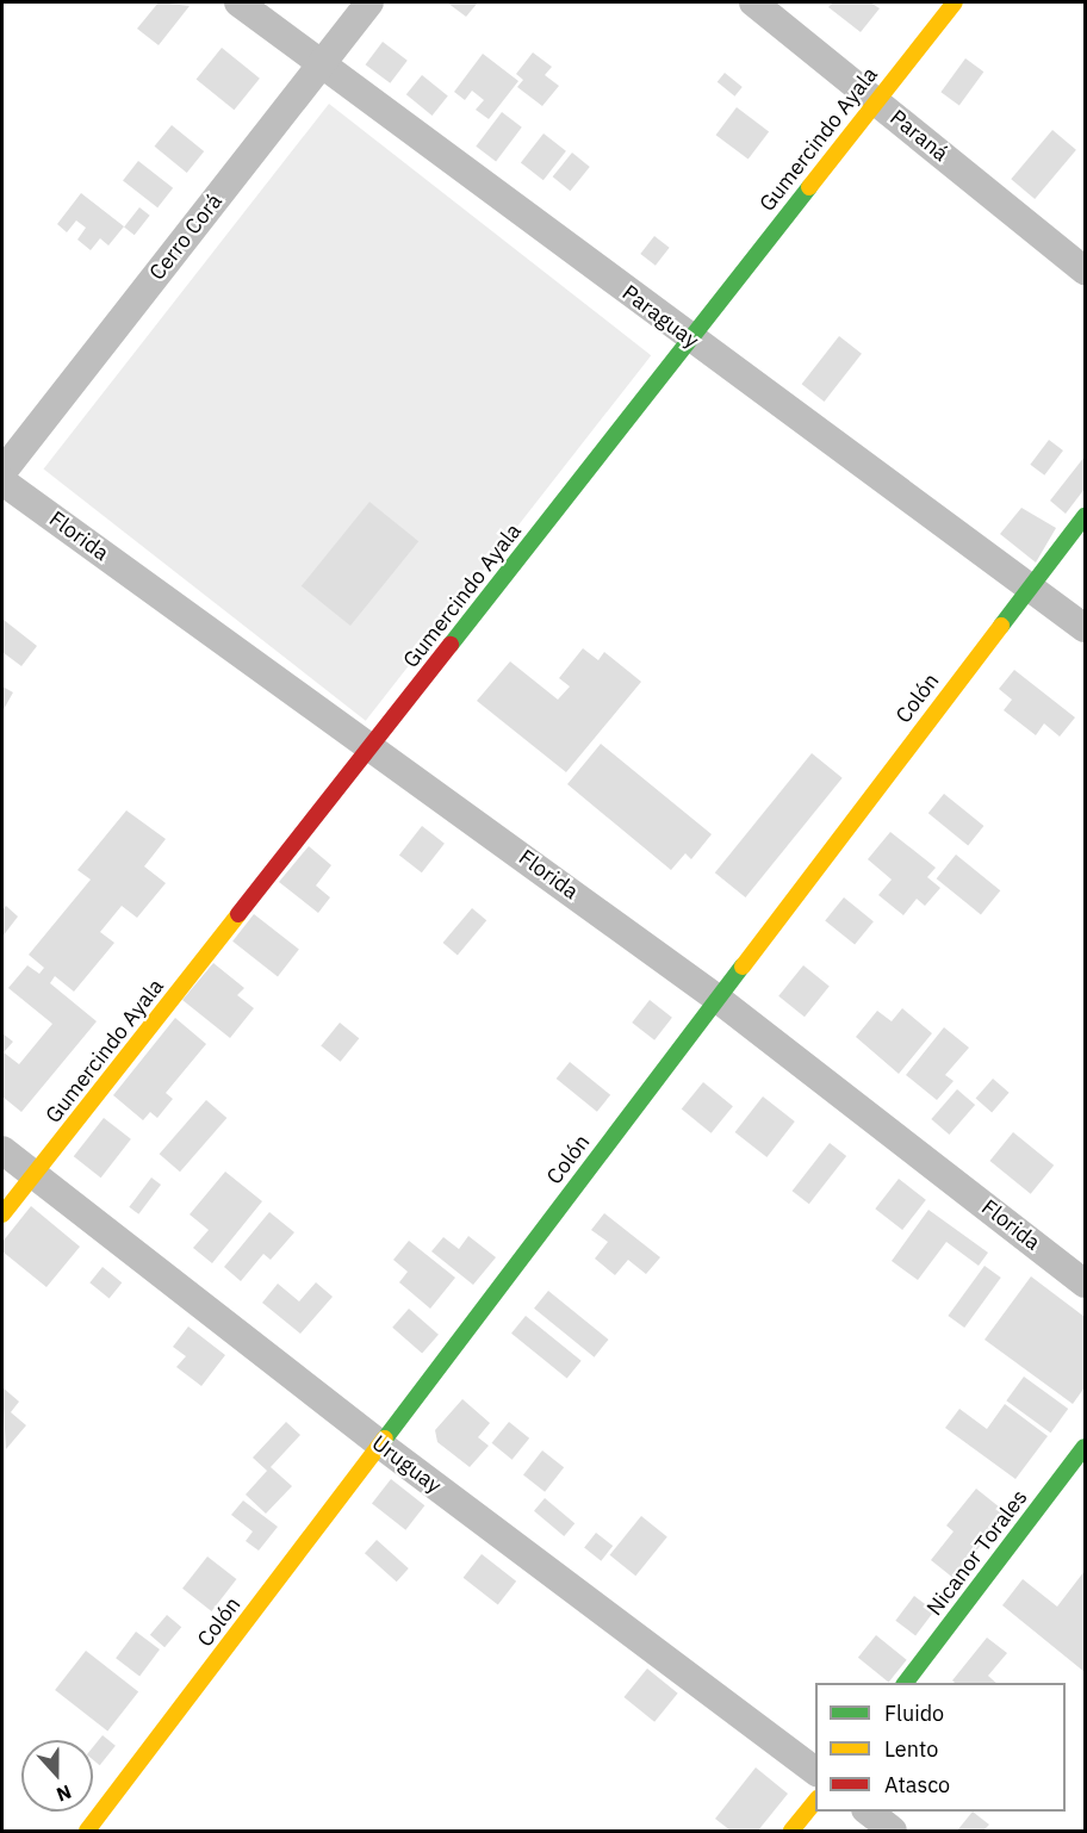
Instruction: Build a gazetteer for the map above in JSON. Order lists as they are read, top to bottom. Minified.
{"streets":{"street":["Paraná","Gumercindo Ayala","Cerro Corá","Paraguay","Florida","Colón","Uruguay","Nicanor Torales"]},"crossings":[["Paraná","Gumercindo Ayala"],["Gumercindo Ayala","Paraguay"],["Gumercindo Ayala","Florida"],["Gumercindo Ayala","Uruguay"],["Cerro Corá","Paraguay"],["Paraguay","Colón"],["Florida","Colón"],["Colón","Uruguay"]],"legend":["Fluido","Lento","Atasco"],"north":"bottom"}
